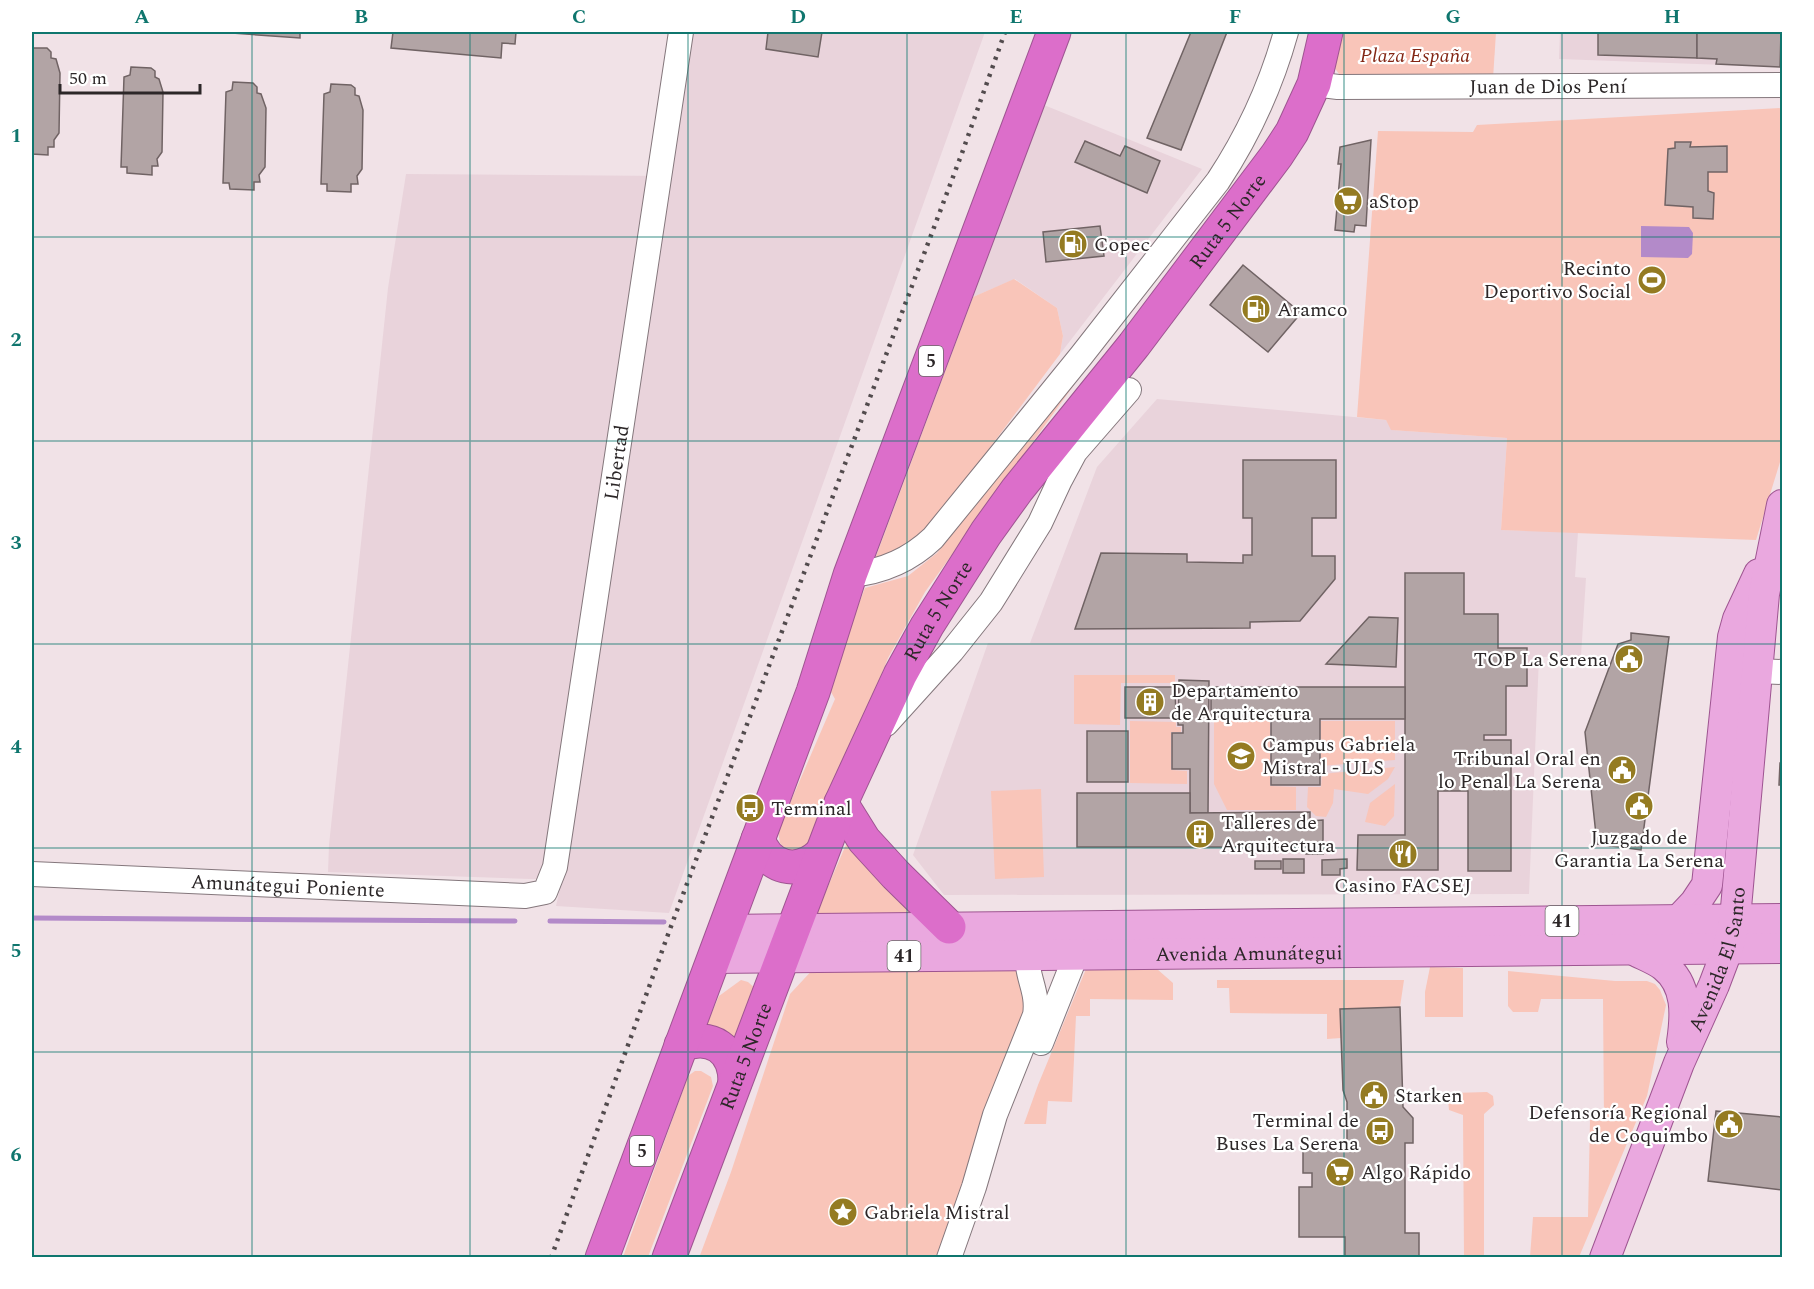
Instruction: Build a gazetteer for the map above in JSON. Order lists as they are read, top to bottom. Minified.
{"streets":{"highway":["Ruta 5 Norte","5"],"main road":["41","Avenida Amunátegui","Avenida El Santo"],"street":["Juan de Dios Pení","Libertad","Amunátegui Poniente"]},"crossings":[["Juan de Dios Pení","Ruta 5 Norte"],["Ruta 5 Norte","Avenida Amunátegui"],["5","Avenida Amunátegui"],["Libertad","Amunátegui Poniente"],["Avenida Amunátegui","Avenida El Santo"]],"parks":["Plaza España"],"places":{"supermarket":["aStop","Algo Rápido"],"fuel station":["Copec","Aramco"],"sports":["Recinto Deportivo Social"],"public building":["TOP La Serena","Tribunal Oral en lo Penal La Serena","Juzgado de Garantia La Serena","Starken","Defensoría Regional de Coquimbo"],"building":["Departamento de Arquitectura","Talleres de Arquitectura"],"school or university":["Campus Gabriela Mistral - ULS"],"bus stop":["Terminal","Terminal de Buses La Serena"],"restaurant":["Casino FACSEJ"],"place":["Gabriela Mistral"]},"scale_bar":"50 m","grid":{"columns":["A","B","C","D","E","F","G","H"],"rows":["1","2","3","4","5","6"]}}
